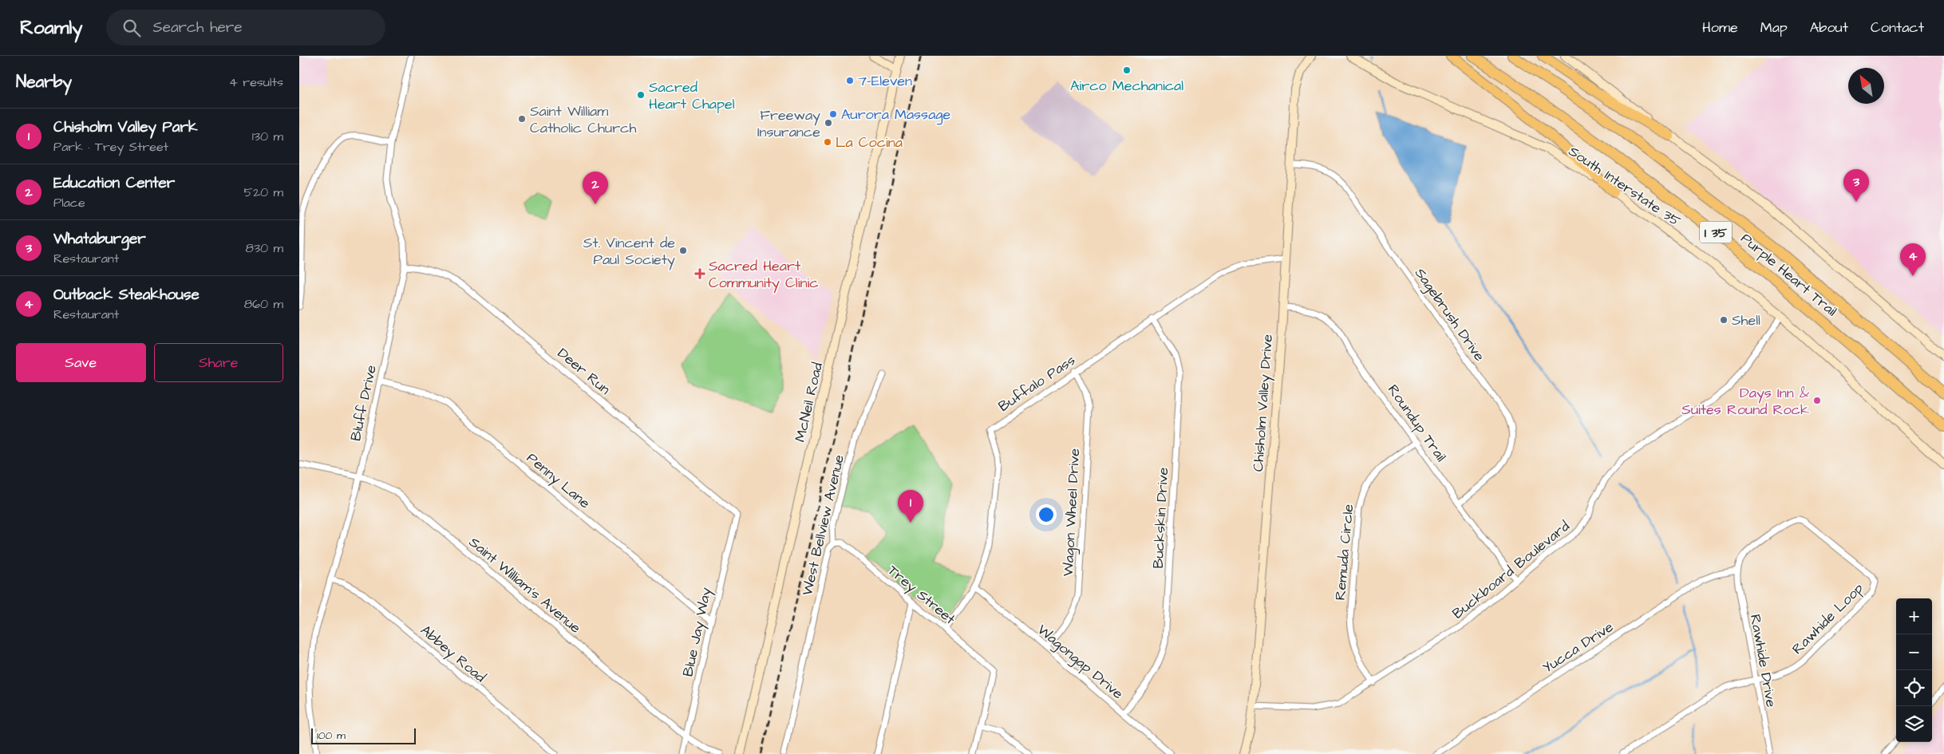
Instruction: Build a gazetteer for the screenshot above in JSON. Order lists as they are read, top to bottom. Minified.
{"streets":{"highway":["I 35","Purple Heart Trail"],"main road":["South Interstate 35","McNeil Road","Chisholm Valley Drive"],"street":["Sagebrush Drive","Deer Run","Buffalo Pass","Bluff Drive","Roundup Trail","Penny Lane","Wagon Wheel Drive","Buckskin Drive","West Bellview Avenue","Remuda Circle","Buckboard Boulevard","Saint William's Avenue","Trey Street","Rawhide Loop","Blue Jay Way","Yucca Drive","Abbey Road","Rawhide Drive","Wagongap Drive"]},"crossings":[["South Interstate 35","Buckboard Boulevard"],["Sagebrush Drive","Chisholm Valley Drive"],["Sagebrush Drive","Roundup Trail"],["Deer Run","Bluff Drive"],["Deer Run","Blue Jay Way"],["Buffalo Pass","Chisholm Valley Drive"],["Buffalo Pass","Wagon Wheel Drive"],["Buffalo Pass","Buckskin Drive"],["Buffalo Pass","Trey Street"],["Buffalo Pass","Wagongap Drive"],["Bluff Drive","Penny Lane"],["Bluff Drive","Saint William's Avenue"],["Bluff Drive","Abbey Road"],["Chisholm Valley Drive","Roundup Trail"],["Chisholm Valley Drive","Buckboard Boulevard"],["Roundup Trail","Remuda Circle"],["Roundup Trail","Buckboard Boulevard"],["Penny Lane","Blue Jay Way"],["Wagon Wheel Drive","Wagongap Drive"],["Buckskin Drive","Wagongap Drive"],["West Bellview Avenue","Trey Street"],["Remuda Circle","Buckboard Boulevard"],["Saint William's Avenue","Blue Jay Way"],["Rawhide Loop","Yucca Drive"],["Rawhide Loop","Rawhide Drive"],["Yucca Drive","Rawhide Drive"]],"places":{"other":["Airco Mechanical","7-Eleven","Sacred Heart Chapel","Aurora Massage","Saint William Catholic Church","Freeway Insurance","La Cocina","St. Vincent de Paul Society","Shell","Days Inn & Suites Round Rock"],"health":["Sacred Heart Community Clinic"]},"scale_bar":"100 m","north":"top left","page":{"header":"Roamly","search":"Search here","nav":["Home","Map","About","Contact"],"heading":["Nearby","4 results"],"list":[{"mark":"1","name":"Chisholm Valley Park","note":"Park · Trey Street","value":"130 m"},{"mark":"2","name":"Education Center","note":"Place","value":"520 m"},{"mark":"3","name":"Whataburger","note":"Restaurant","value":"830 m"},{"mark":"4","name":"Outback Steakhouse","note":"Restaurant","value":"860 m"}],"pins":["3","2","4","1"],"buttons":["Save","Share"],"map_buttons":["+","−"],"scale":"100 m"}}
